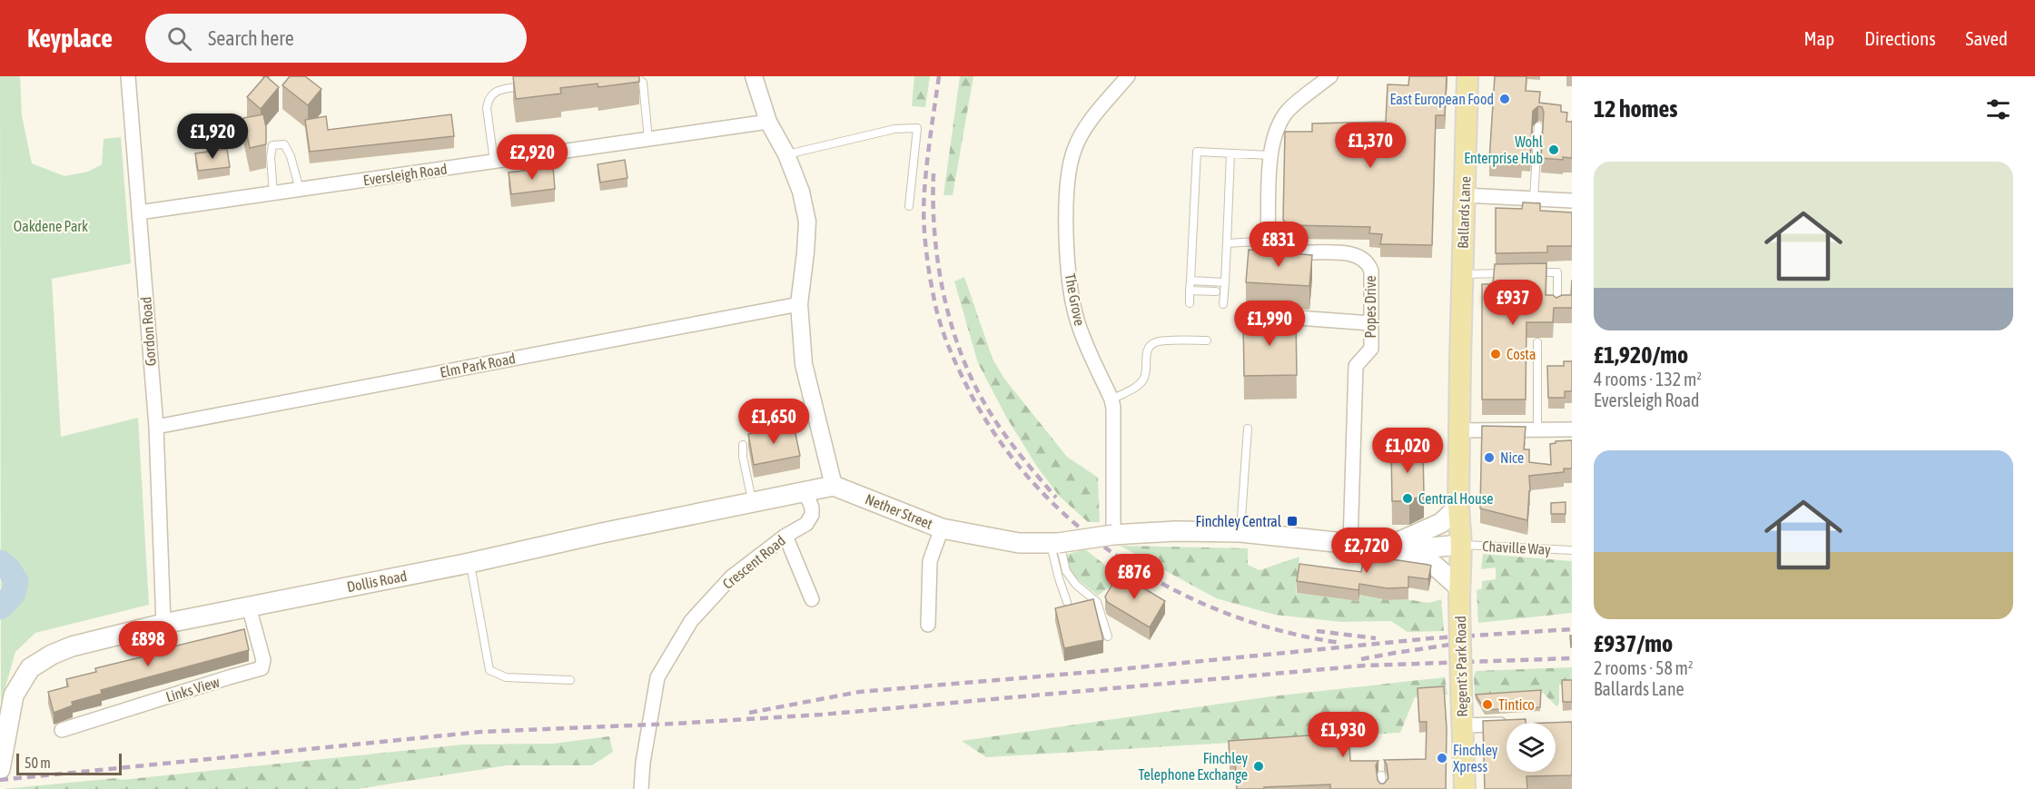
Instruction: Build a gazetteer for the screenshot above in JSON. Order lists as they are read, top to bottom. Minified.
{"streets":{"main road":["Ballards Lane","Nether Street","Dollis Road","Regent's Park Road"],"street":["Eversleigh Road","The Grove","Popes Drive","Gordon Road","Elm Park Road","Crescent Road","Links View"],"lane":["Chaville Way"]},"crossings":[["Eversleigh Road","Gordon Road"],["Ballards Lane","Nether Street"],["Ballards Lane","Chaville Way"],["Ballards Lane","Regent's Park Road"],["The Grove","Nether Street"],["Popes Drive","Nether Street"],["Gordon Road","Elm Park Road"],["Gordon Road","Dollis Road"],["Nether Street","Chaville Way"],["Nether Street","Dollis Road"],["Nether Street","Regent's Park Road"],["Chaville Way","Regent's Park Road"],["Crescent Road","Dollis Road"],["Dollis Road","Links View"]],"parks":["Oakdene Park"],"places":{"other":["East European Food","Wohl Enterprise Hub","Costa","Nice","Central House","Tintico","Finchley Xpress","Finchley Telephone Exchange"],"transit":["Finchley Central"]},"scale_bar":"50 m","page":{"header":"Keyplace","search":"Search here","nav":["Map","Directions","Saved"],"heading":"12 homes","price":["£1,920","£1,370","£2,920","£831","£937","£1,990","£1,650","£1,020","£2,720","£876","£898","£1,930"],"list":[{"name":"£1,920/mo","note":"4 rooms · 132 m² · Eversleigh Road"},{"name":"£937/mo","note":"2 rooms · 58 m² · Ballards Lane"}],"scale":"50 m"}}
